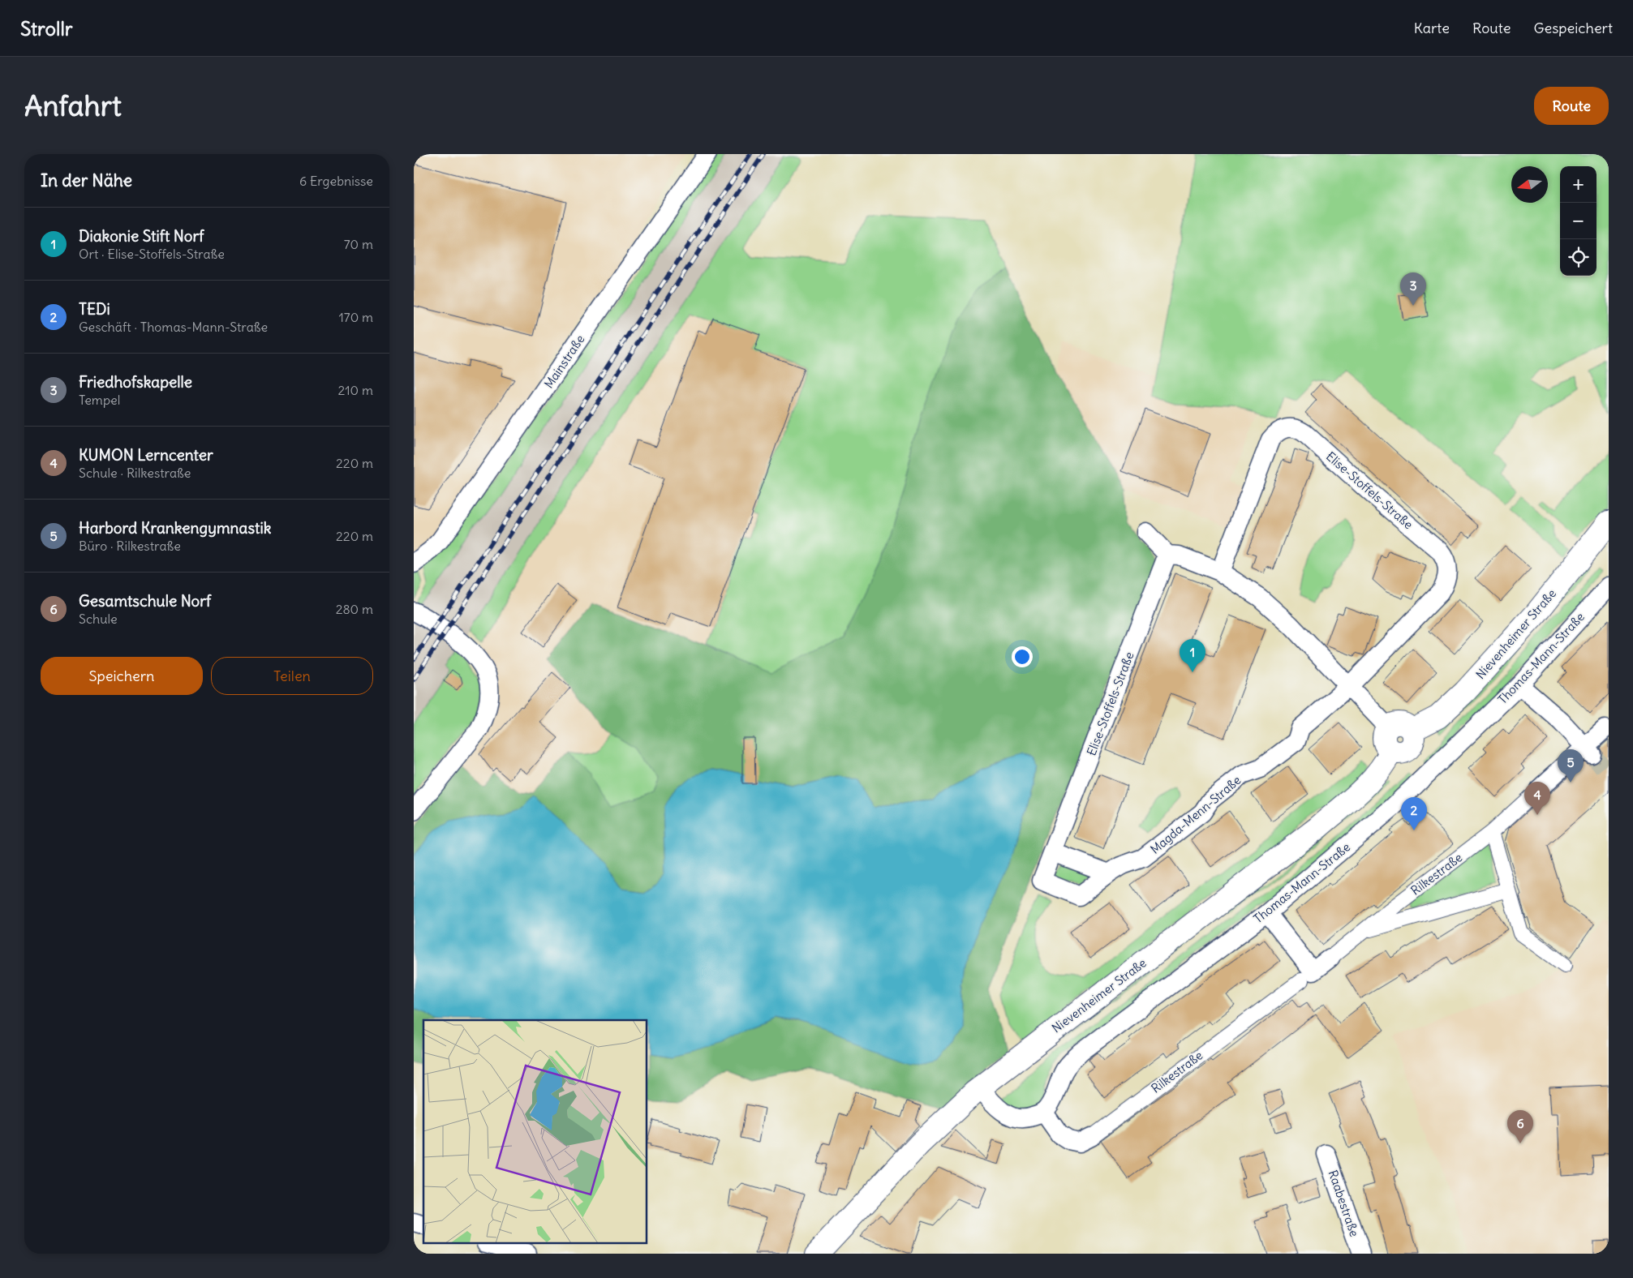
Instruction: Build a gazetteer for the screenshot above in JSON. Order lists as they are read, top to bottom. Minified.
{"streets":{"main road":["Nievenheimer Straße"],"street":["Mainstraße","Elise-Stoffels-Straße","Thomas-Mann-Straße","Magda-Menn-Straße","Rilkestraße","Raabestraße"]},"crossings":[["Elise-Stoffels-Straße","Magda-Menn-Straße"],["Thomas-Mann-Straße","Rilkestraße"]],"north":"left","page":{"header":"Strollr","nav":["Karte","Route","Gespeichert"],"buttons":["Route",["Speichern","Teilen"]],"title":"Anfahrt","heading":["In der Nähe","6 Ergebnisse"],"map_buttons":["+","−"],"list":[{"mark":"1","name":"Diakonie Stift Norf","note":"Ort · Elise-Stoffels-Straße","value":"70 m"},{"mark":"2","name":"TEDi","note":"Geschäft · Thomas-Mann-Straße","value":"170 m"},{"mark":"3","name":"Friedhofskapelle","note":"Tempel","value":"210 m"},{"mark":"4","name":"KUMON Lerncenter","note":"Schule · Rilkestraße","value":"220 m"},{"mark":"5","name":"Harbord Krankengymnastik","note":"Büro · Rilkestraße","value":"220 m"},{"mark":"6","name":"Gesamtschule Norf","note":"Schule","value":"280 m"}],"pins":["3","1","5","4","2","6"]}}
